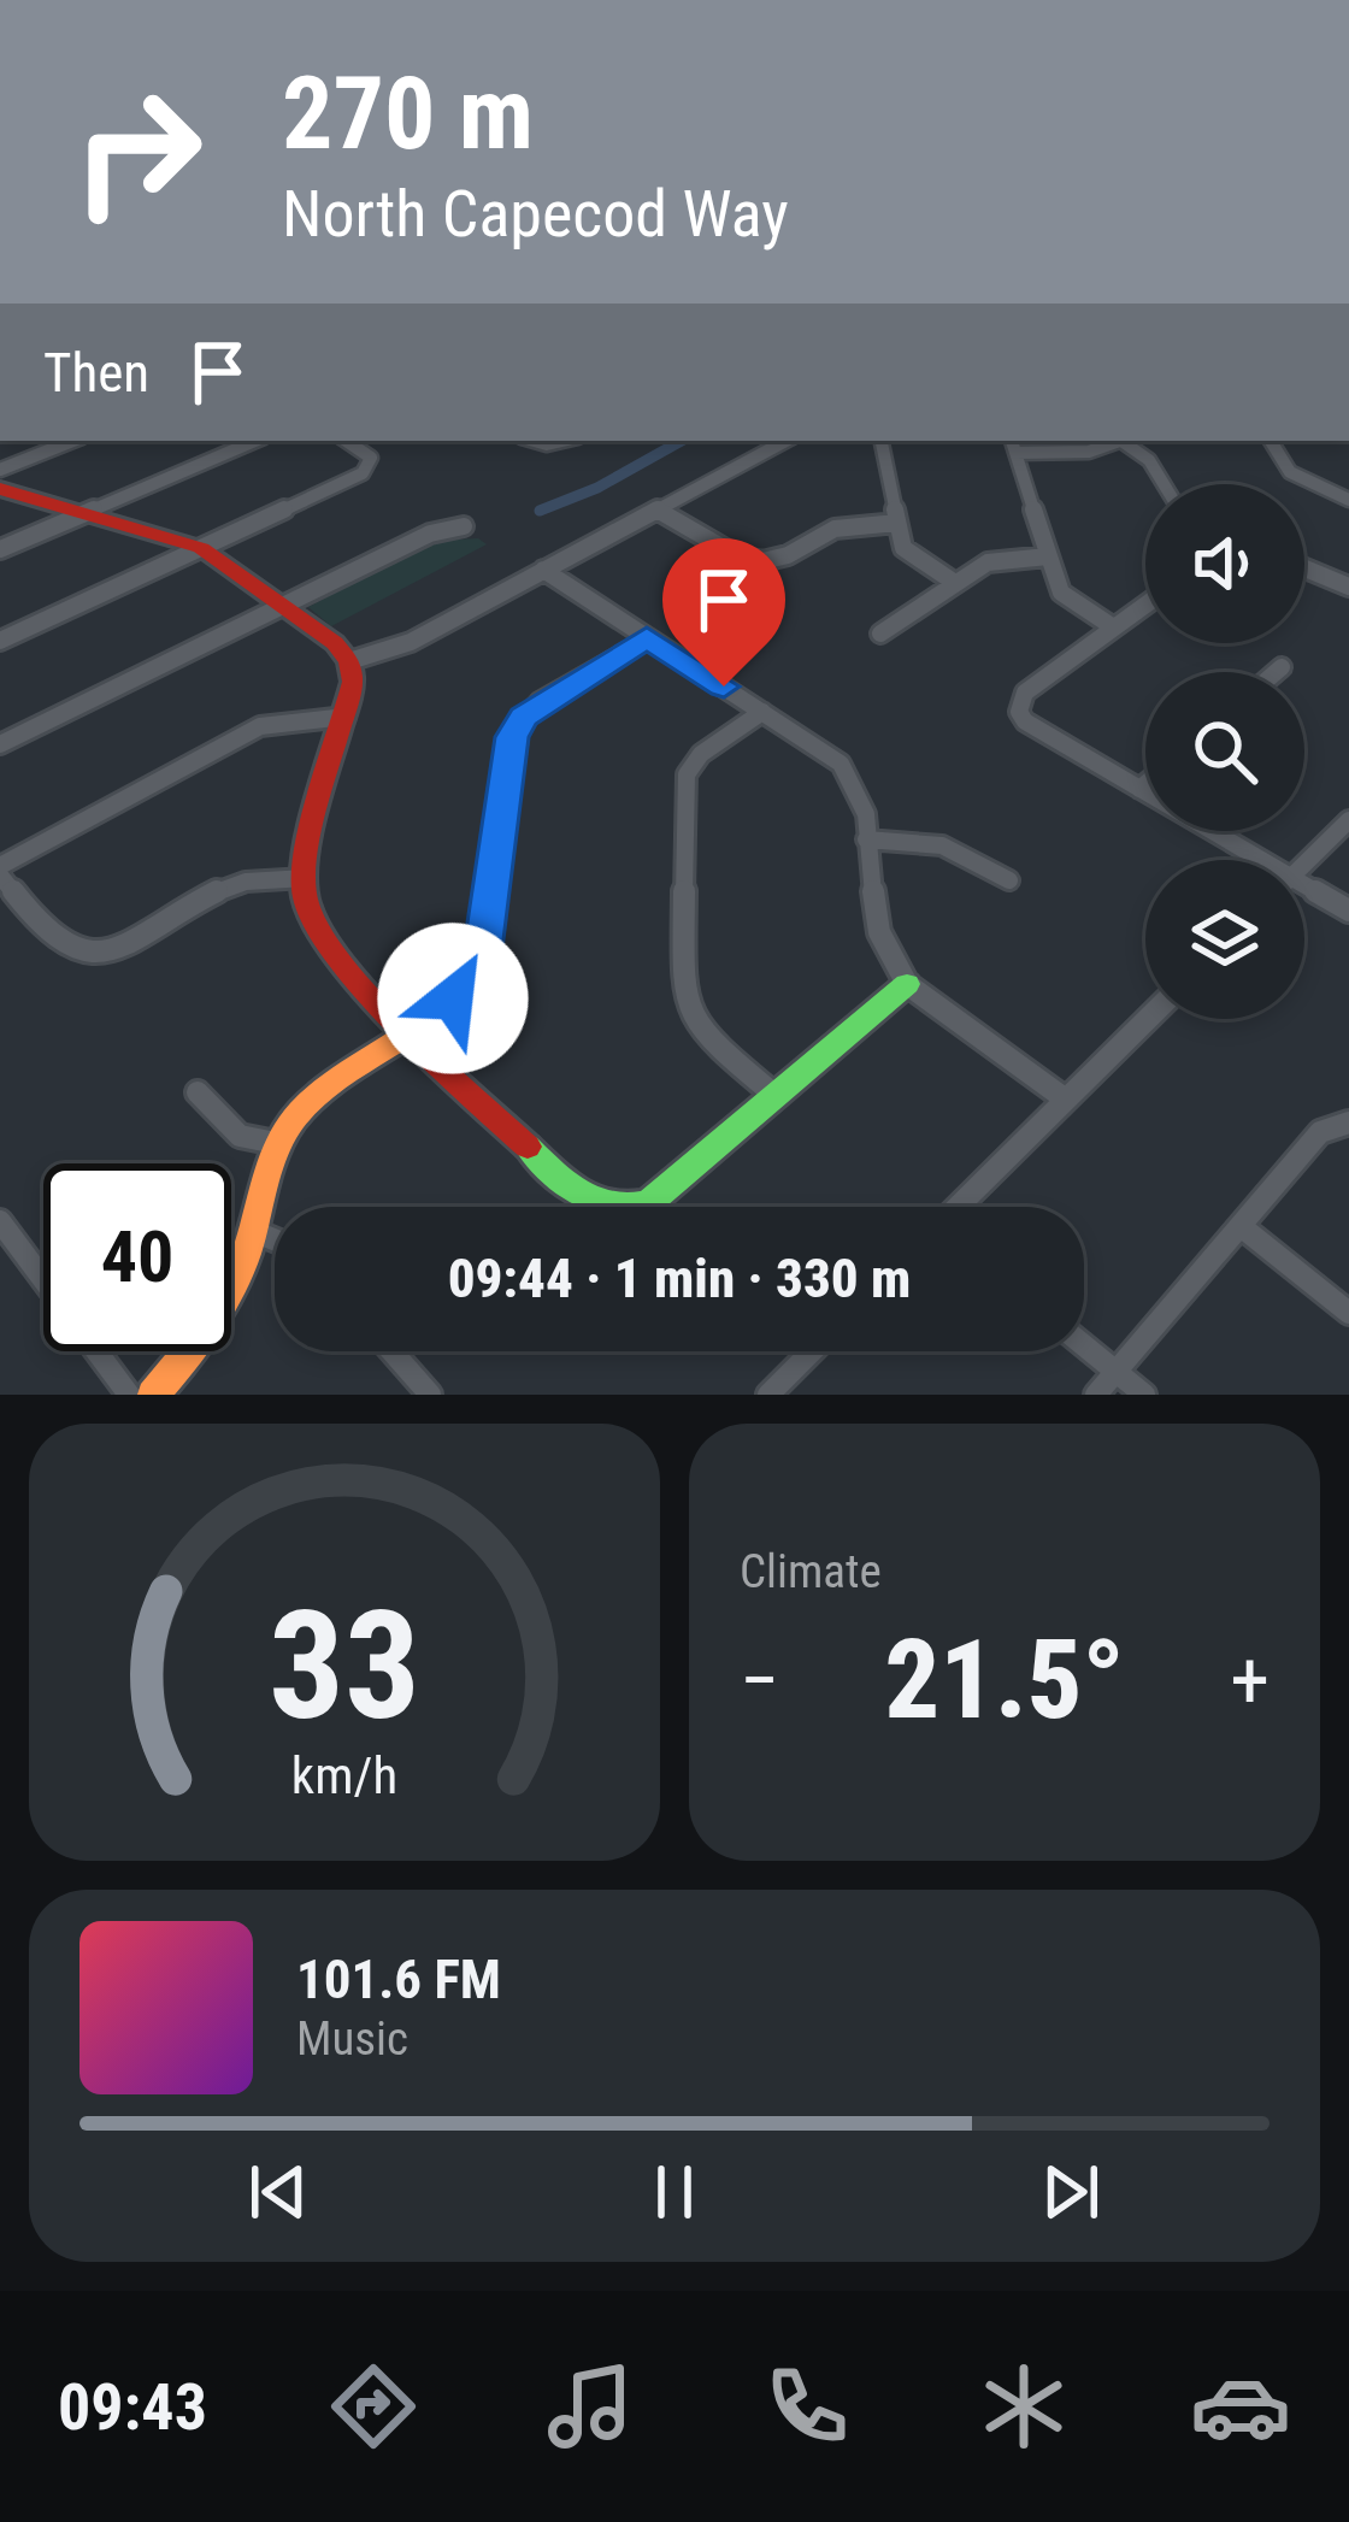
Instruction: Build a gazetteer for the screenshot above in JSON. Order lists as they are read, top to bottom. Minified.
{"page":{"turn":["270 m","North Capecod Way"],"then":"Then","limit":"40","trip":"09:44 · 1 min · 330 m","tile":"Climate","heat":["−","21.5°","+"],"song":["101.6 FM","Music"],"tabs":"09:43","gauge":["33","km/h"]}}
